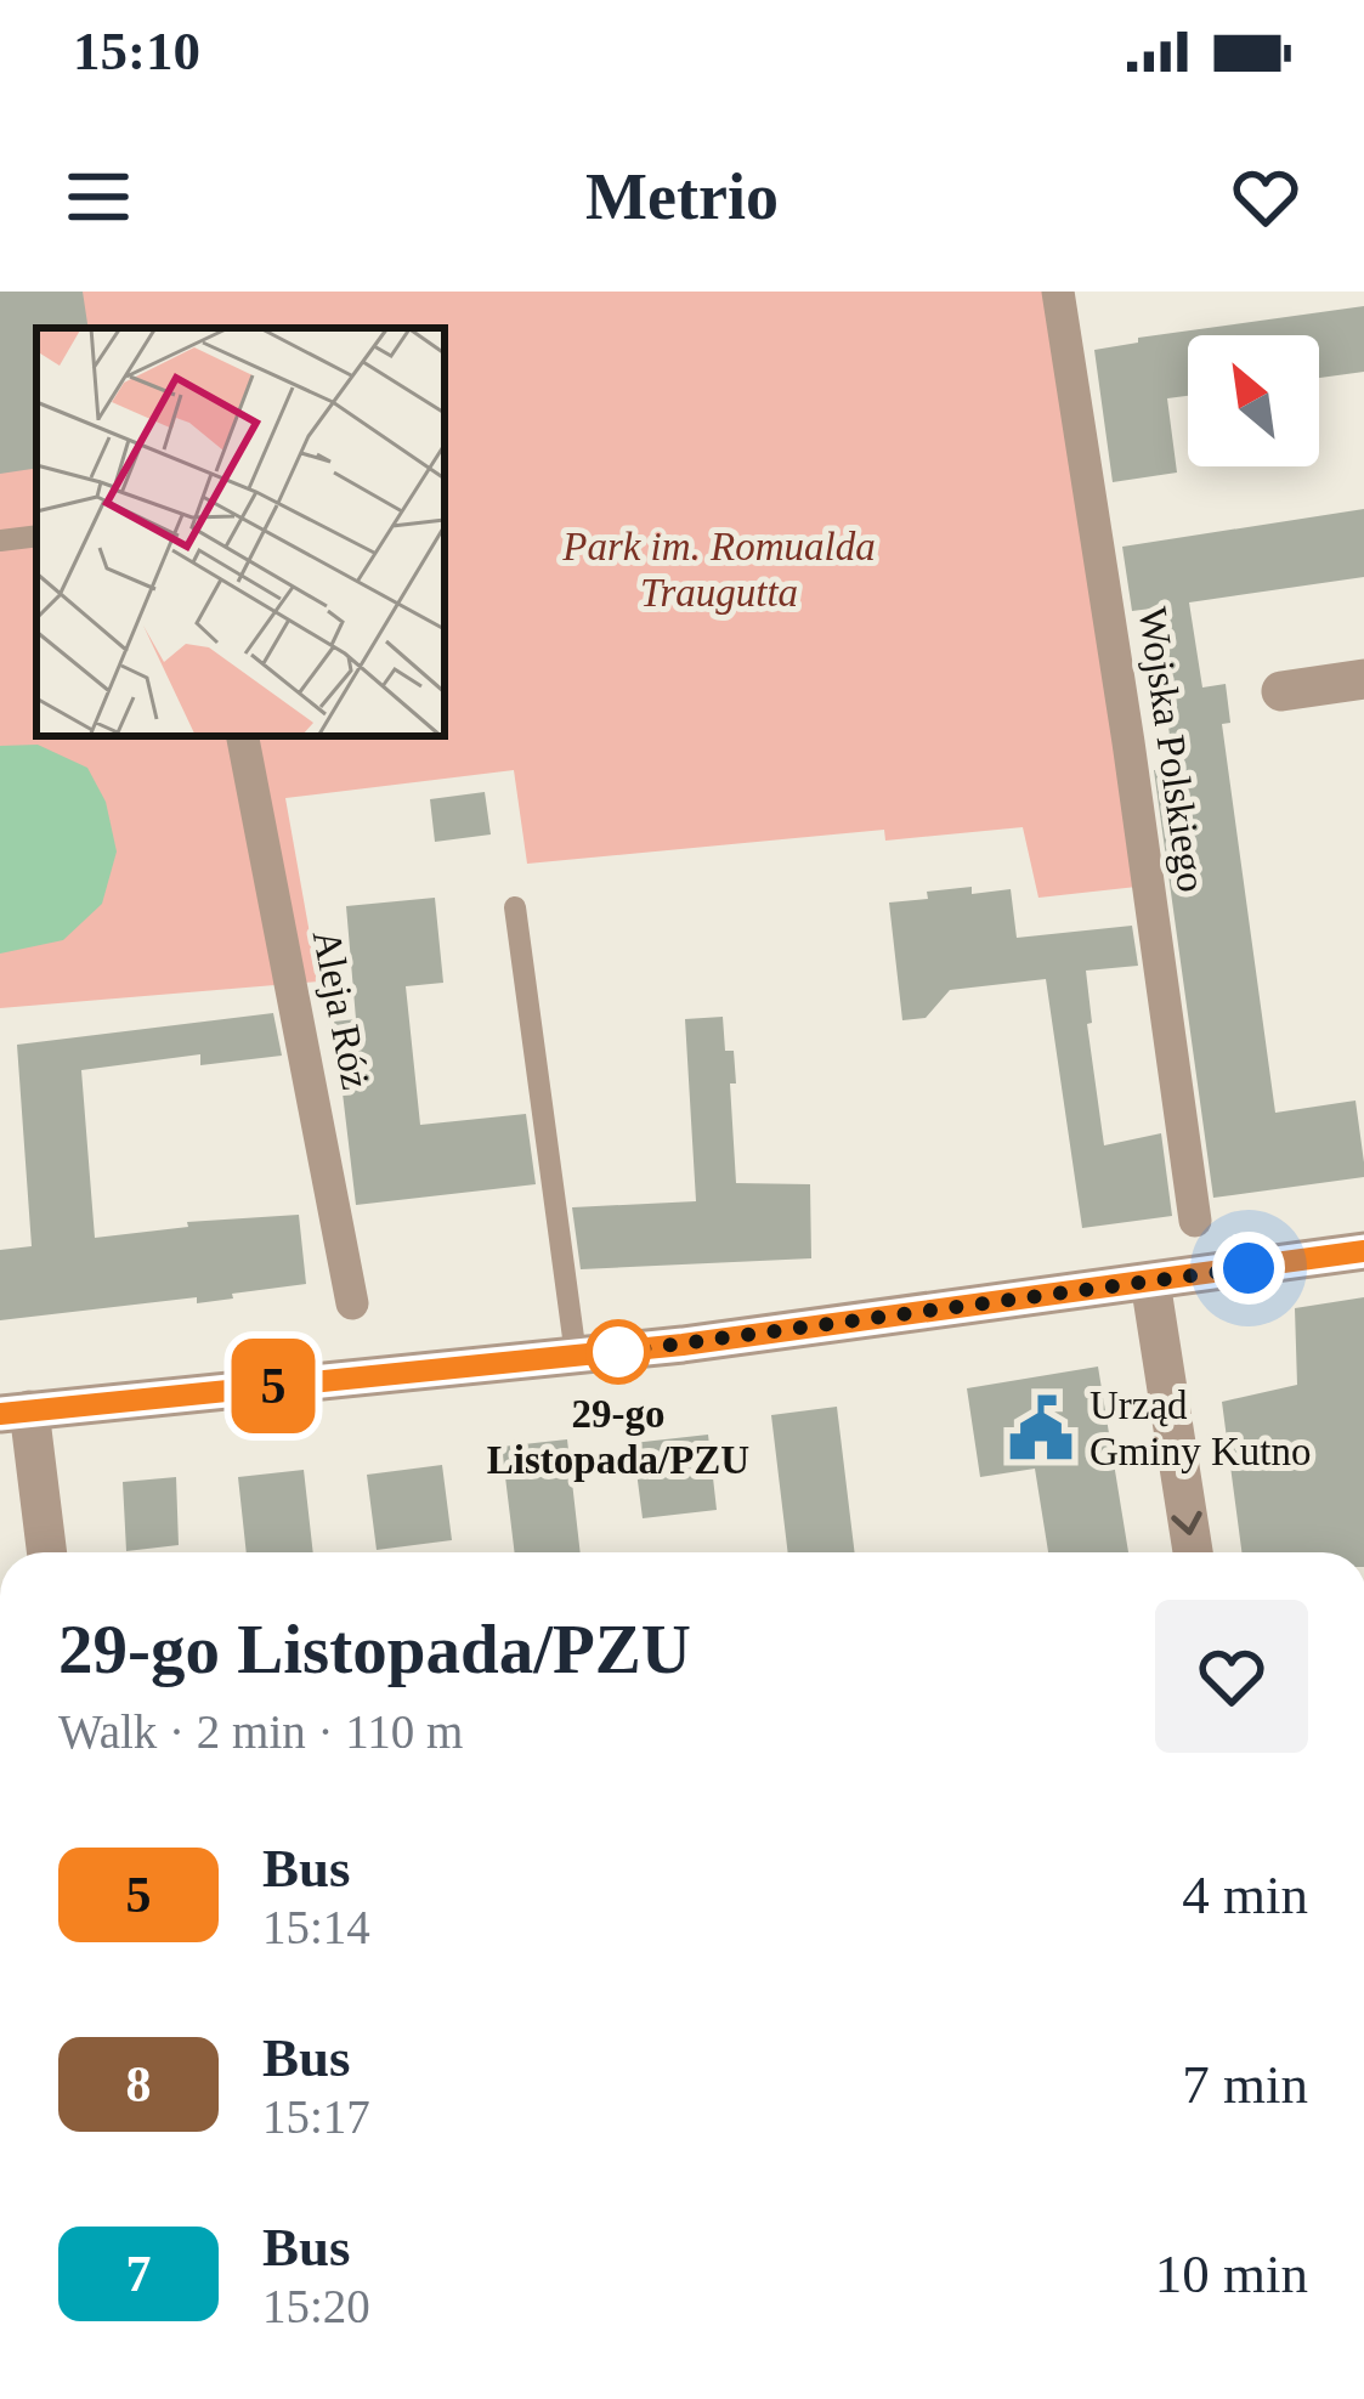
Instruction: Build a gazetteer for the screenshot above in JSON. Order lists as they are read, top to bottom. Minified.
{"streets":{"street":["Wojska Polskiego","Aleja Róż"]},"parks":["Park im. Romualda Traugutta"],"places":{"other":["29-go Listopada/PZU"],"public building":["Urząd Gminy Kutno"]},"lines":["bus line 5"],"north":"top left","page":{"status":"15:10","header":"Metrio","on_map":"5","heading":["29-go Listopada/PZU","Walk · 2 min · 110 m"],"list":[{"mark":"5","name":"Bus","note":"15:14","value":"4 min"},{"mark":"8","name":"Bus","note":"15:17","value":"7 min"},{"mark":"7","name":"Bus","note":"15:20","value":"10 min"}]}}
